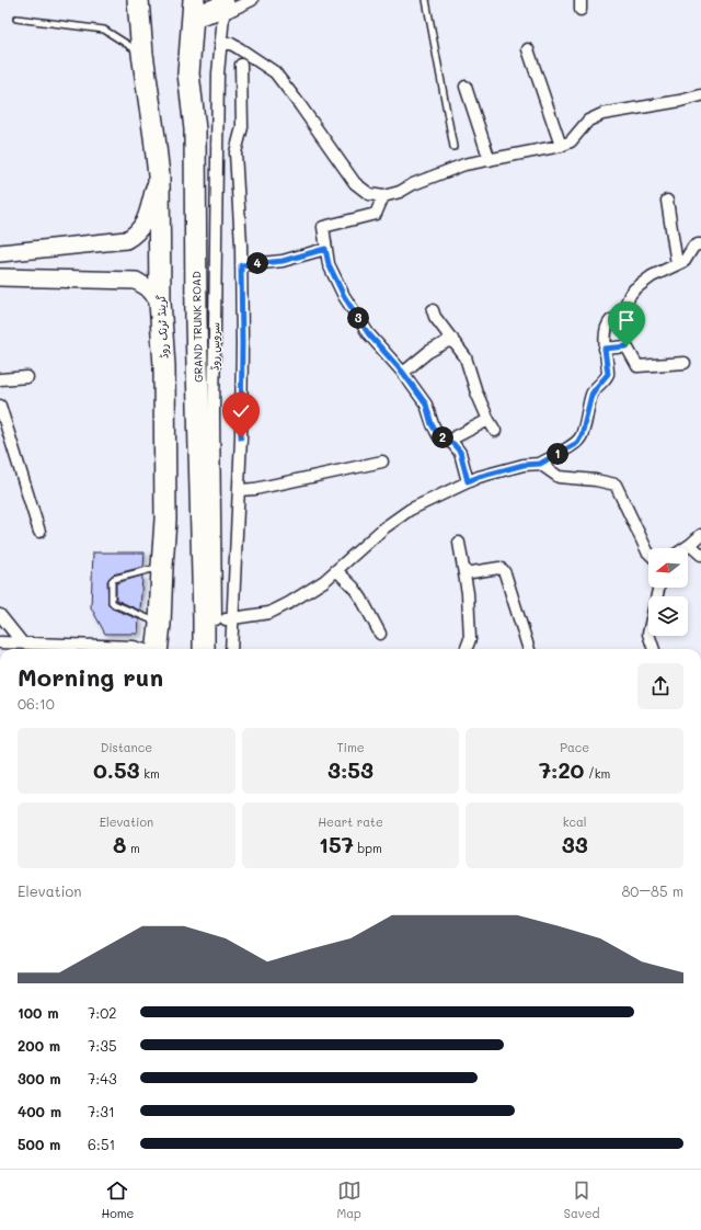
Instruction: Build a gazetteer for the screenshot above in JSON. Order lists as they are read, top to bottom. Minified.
{"streets":{"highway":["گرینڈ ٹرنک روڈ","GRAND TRUNK ROAD"],"street":["سروس روڈ"]},"crossings":[["GRAND TRUNK ROAD","سروس روڈ"]],"north":"left","page":{"pins":["4","3","2","1"],"heading":["Morning run","06:10"],"stats":[["Distance","0.53 km"],["Time","3:53"],["Pace","7:20 /km"],["Elevation","8 m"],["Heart rate","157 bpm"],["kcal","33"]],"chart":["Elevation","80–85 m"],"list":[{"name":"100 m","note":"7:02"},{"name":"200 m","note":"7:35"},{"name":"300 m","note":"7:43"},{"name":"400 m","note":"7:31"},{"name":"500 m","note":"6:51"}],"tabs":["Home","Map","Saved"]}}
